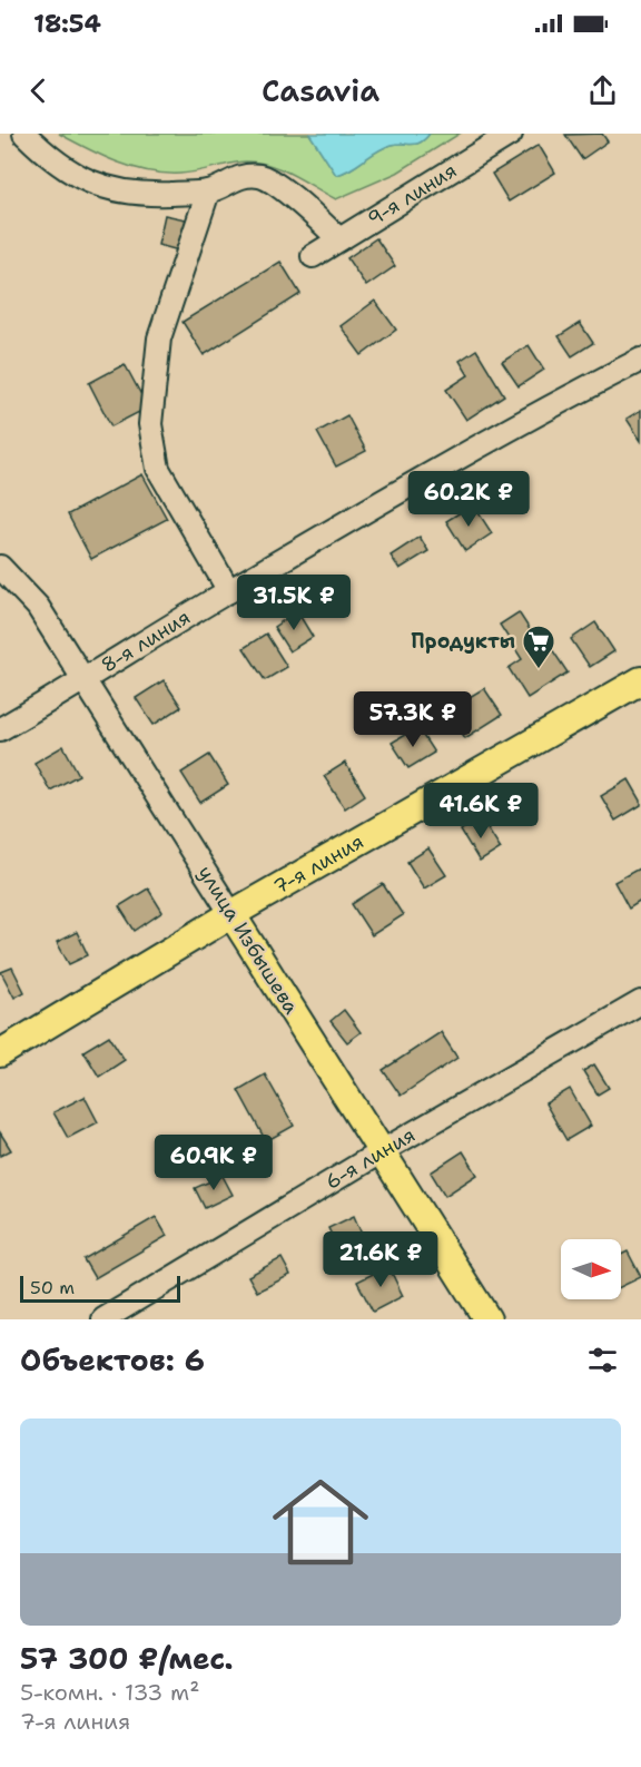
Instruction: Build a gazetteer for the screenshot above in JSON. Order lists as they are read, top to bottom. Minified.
{"streets":{"main road":["7-я линия","улица Избышева"],"street":["9-я линия","8-я линия","6-я линия"]},"crossings":[["8-я линия","улица Избышева"],["7-я линия","улица Избышева"],["улица Избышева","6-я линия"]],"places":{"supermarket":["Продукты"]},"scale_bar":"50 m","north":"right","page":{"status":"18:54","header":"Casavia","price":["60.2K ₽","31.5K ₽","57.3K ₽","41.6K ₽","60.9K ₽","21.6K ₽"],"scale":"50 m","heading":"Объектов: 6","list":[{"name":"57 300 ₽/мес.","note":"5-комн. · 133 m² · 7-я линия"}]}}
